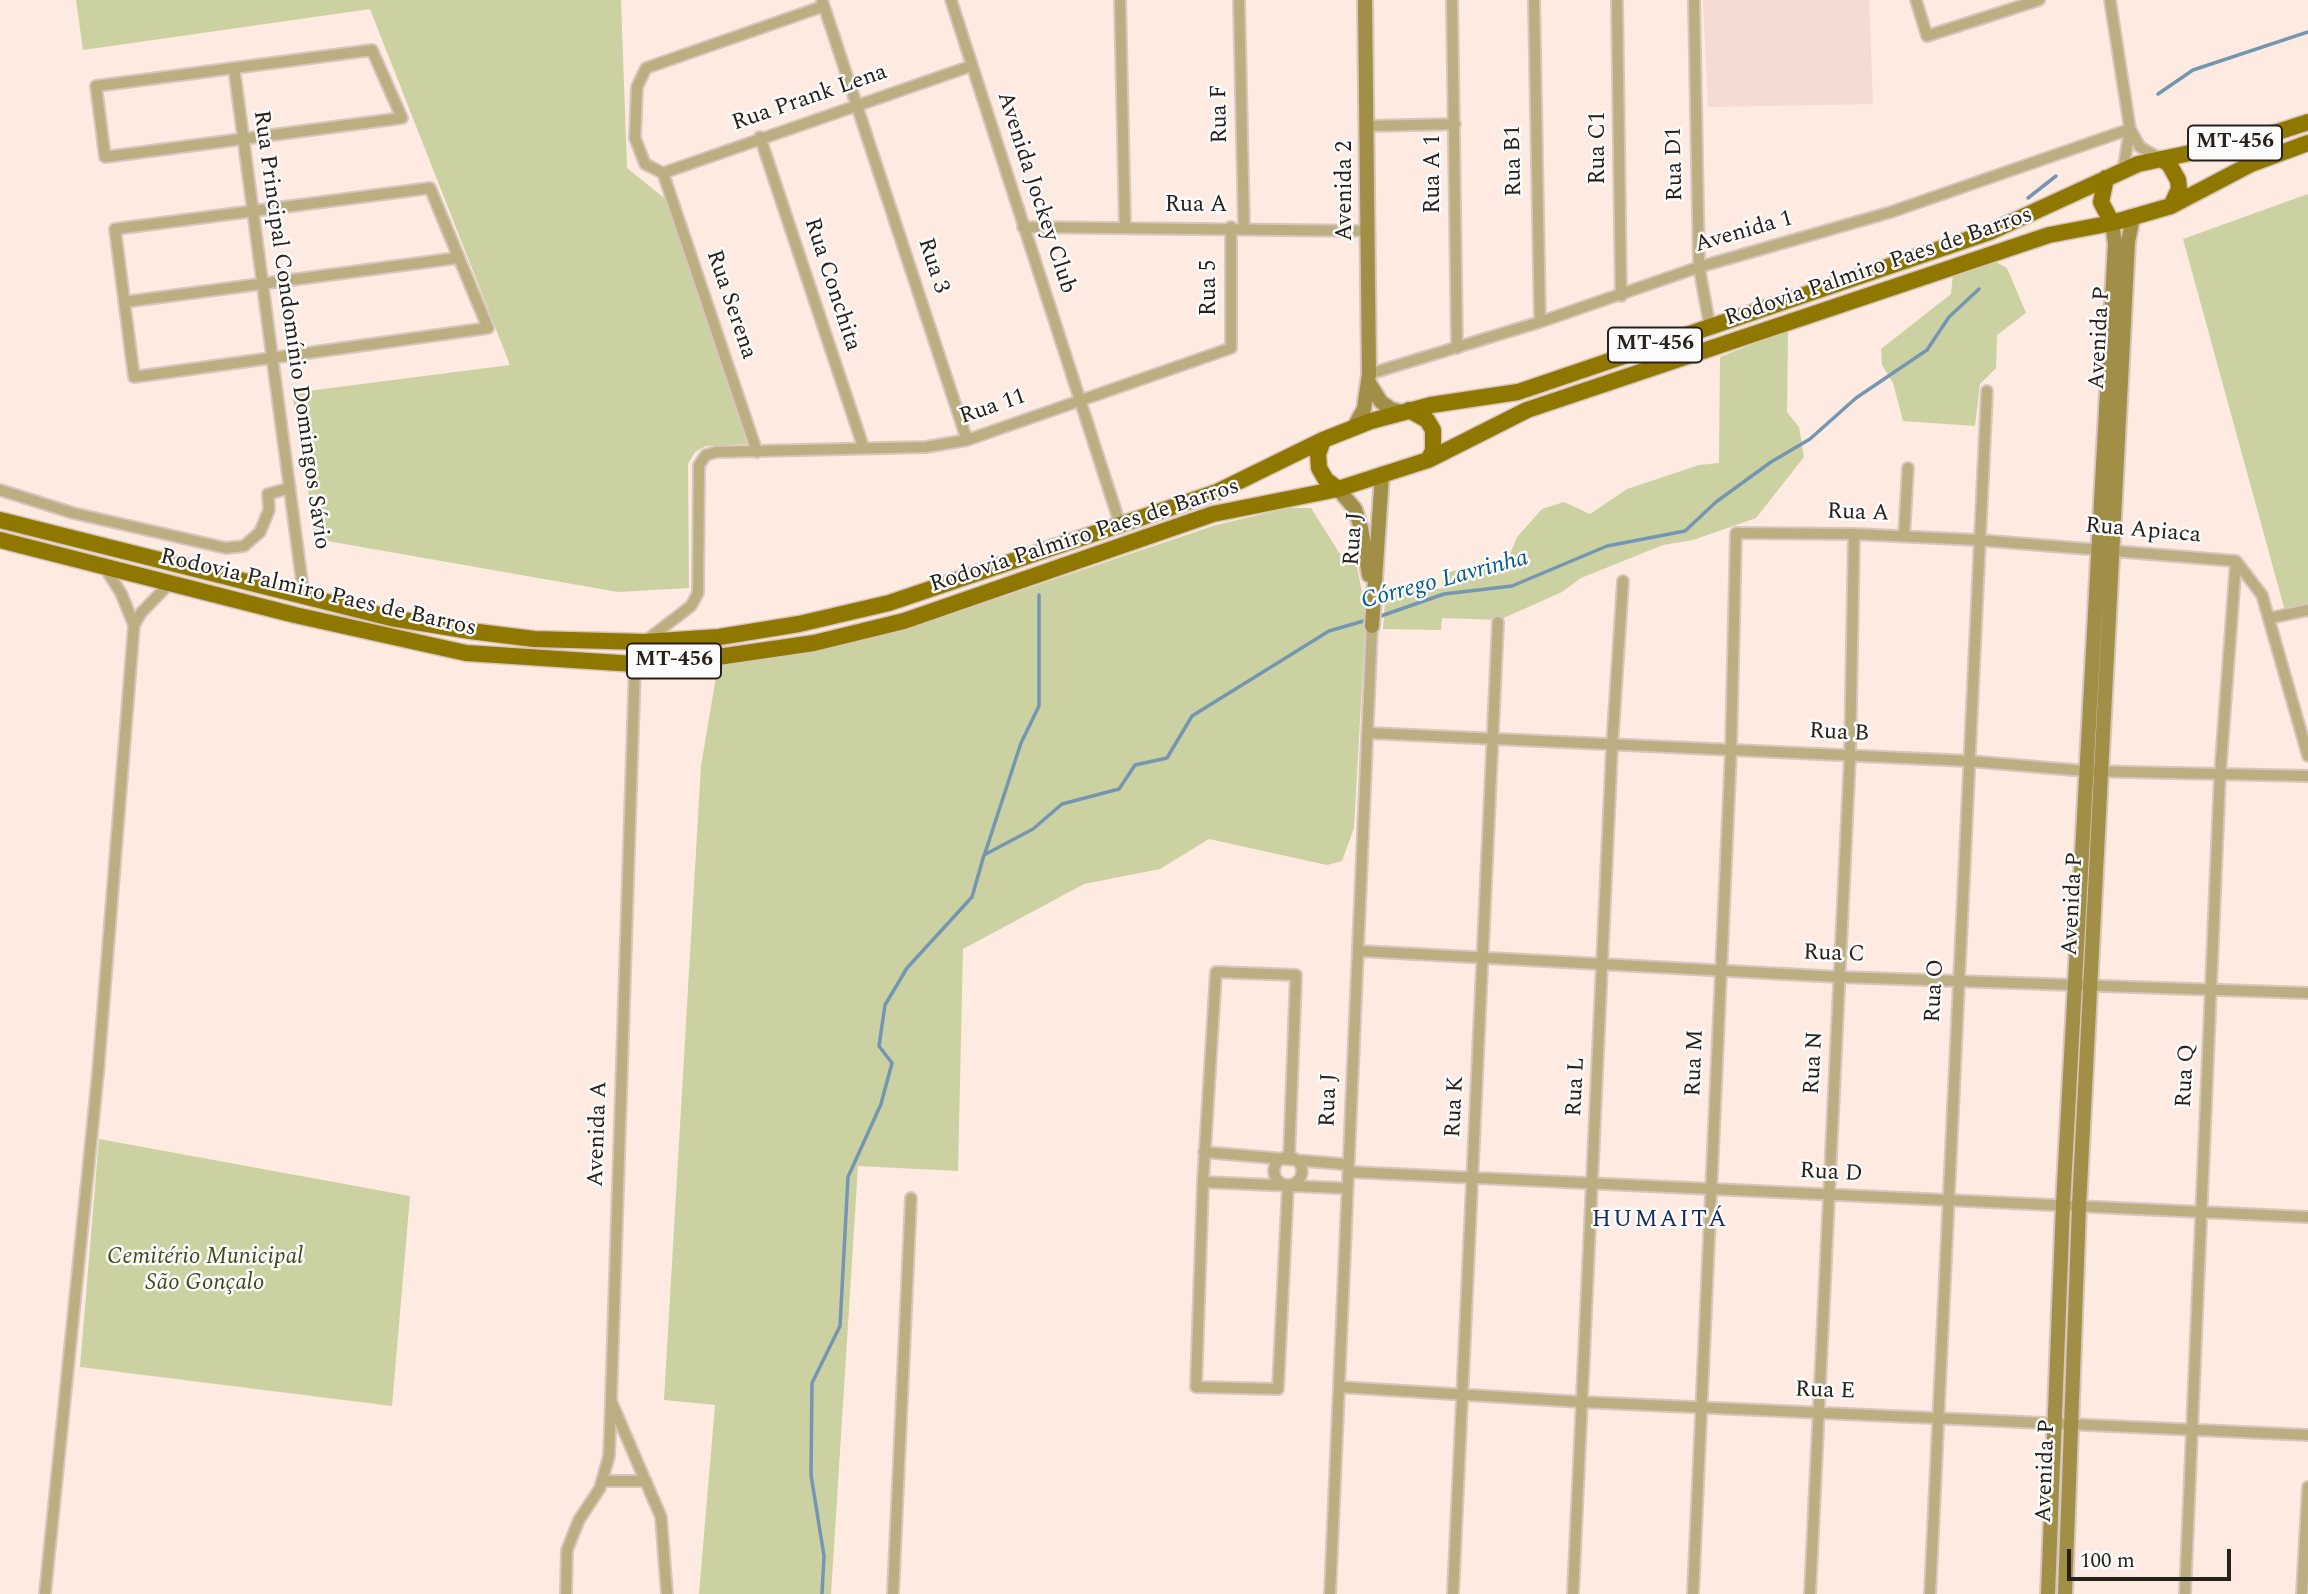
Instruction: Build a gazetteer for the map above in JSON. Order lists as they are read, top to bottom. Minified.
{"streets":{"main road":["MT-456","Rodovia Palmiro Paes de Barros"],"street":["Rua Prank Lena","Rua F","Rua C1","Rua B1","Rua D1","Rua A 1","Avenida 2","Avenida Jockey Club","Rua A","Avenida 1","Rua 3","Rua Conchita","Rua 5","Rua Serena","Rua Principal Condomínio Domingos Sávio","Avenida P","Rua 11","Rua Apiaca","Rua J","Rua B","Rua C","Rua O","Rua M","Rua N","Rua Q","Rua L","Rua K","Avenida A","Rua D","Rua E"]},"crossings":[["Rua Prank Lena","Avenida Jockey Club"],["Rua Prank Lena","Rua 3"],["Rua Prank Lena","Rua Conchita"],["Rua Prank Lena","Rua Serena"],["Rua F","Rua A"],["Rua C1","Avenida 1"],["Rua B1","Avenida 1"],["Rua D1","Avenida 1"],["Rua D1","Rodovia Palmiro Paes de Barros"],["Rua A 1","Avenida 1"],["Avenida 2","Rua A"],["Avenida 2","Avenida 1"],["Avenida 2","Rodovia Palmiro Paes de Barros"],["Avenida Jockey Club","Rua A"],["Avenida Jockey Club","Rua 11"],["Rua A","Rua 5"],["Rua A","Rua Apiaca"],["Rua A","Rua O"],["Rua A","Rua M"],["Rua A","Rua N"],["Rua 3","Rua 11"],["Rodovia Palmiro Paes de Barros","Rua Principal Condomínio Domingos Sávio"],["Rodovia Palmiro Paes de Barros","Avenida P"],["Rodovia Palmiro Paes de Barros","Rua 11"],["Rodovia Palmiro Paes de Barros","Rua J"],["Rodovia Palmiro Paes de Barros","Avenida A"],["Rua Conchita","Rua 11"],["Rua 5","Rua 11"],["Rua Serena","Rua 11"],["Avenida P","Rua Apiaca"],["Avenida P","Rua B"],["Avenida P","Rua C"],["Avenida P","Rua D"],["Avenida P","Rua E"],["Rua Apiaca","Rua O"],["Rua Apiaca","Rua Q"],["Rua J","Rua B"],["Rua J","Rua C"],["Rua J","Rua D"],["Rua J","Rua E"],["Rua B","Rua O"],["Rua B","Rua M"],["Rua B","Rua N"],["Rua B","Rua Q"],["Rua B","Rua L"],["Rua B","Rua K"],["Rua C","Rua O"],["Rua C","Rua M"],["Rua C","Rua N"],["Rua C","Rua Q"],["Rua C","Rua L"],["Rua C","Rua K"],["Rua O","Rua D"],["Rua O","Rua E"],["Rua M","Rua D"],["Rua M","Rua E"],["Rua N","Rua D"],["Rua N","Rua E"],["Rua Q","Rua D"],["Rua Q","Rua E"],["Rua L","Rua D"],["Rua L","Rua E"],["Rua K","Rua D"],["Rua K","Rua E"]],"districts":["HUMAITÁ"],"water":["Córrego Lavrinha"],"parks":["Cemitério Municipal São Gonçalo"],"scale_bar":"100 m"}
